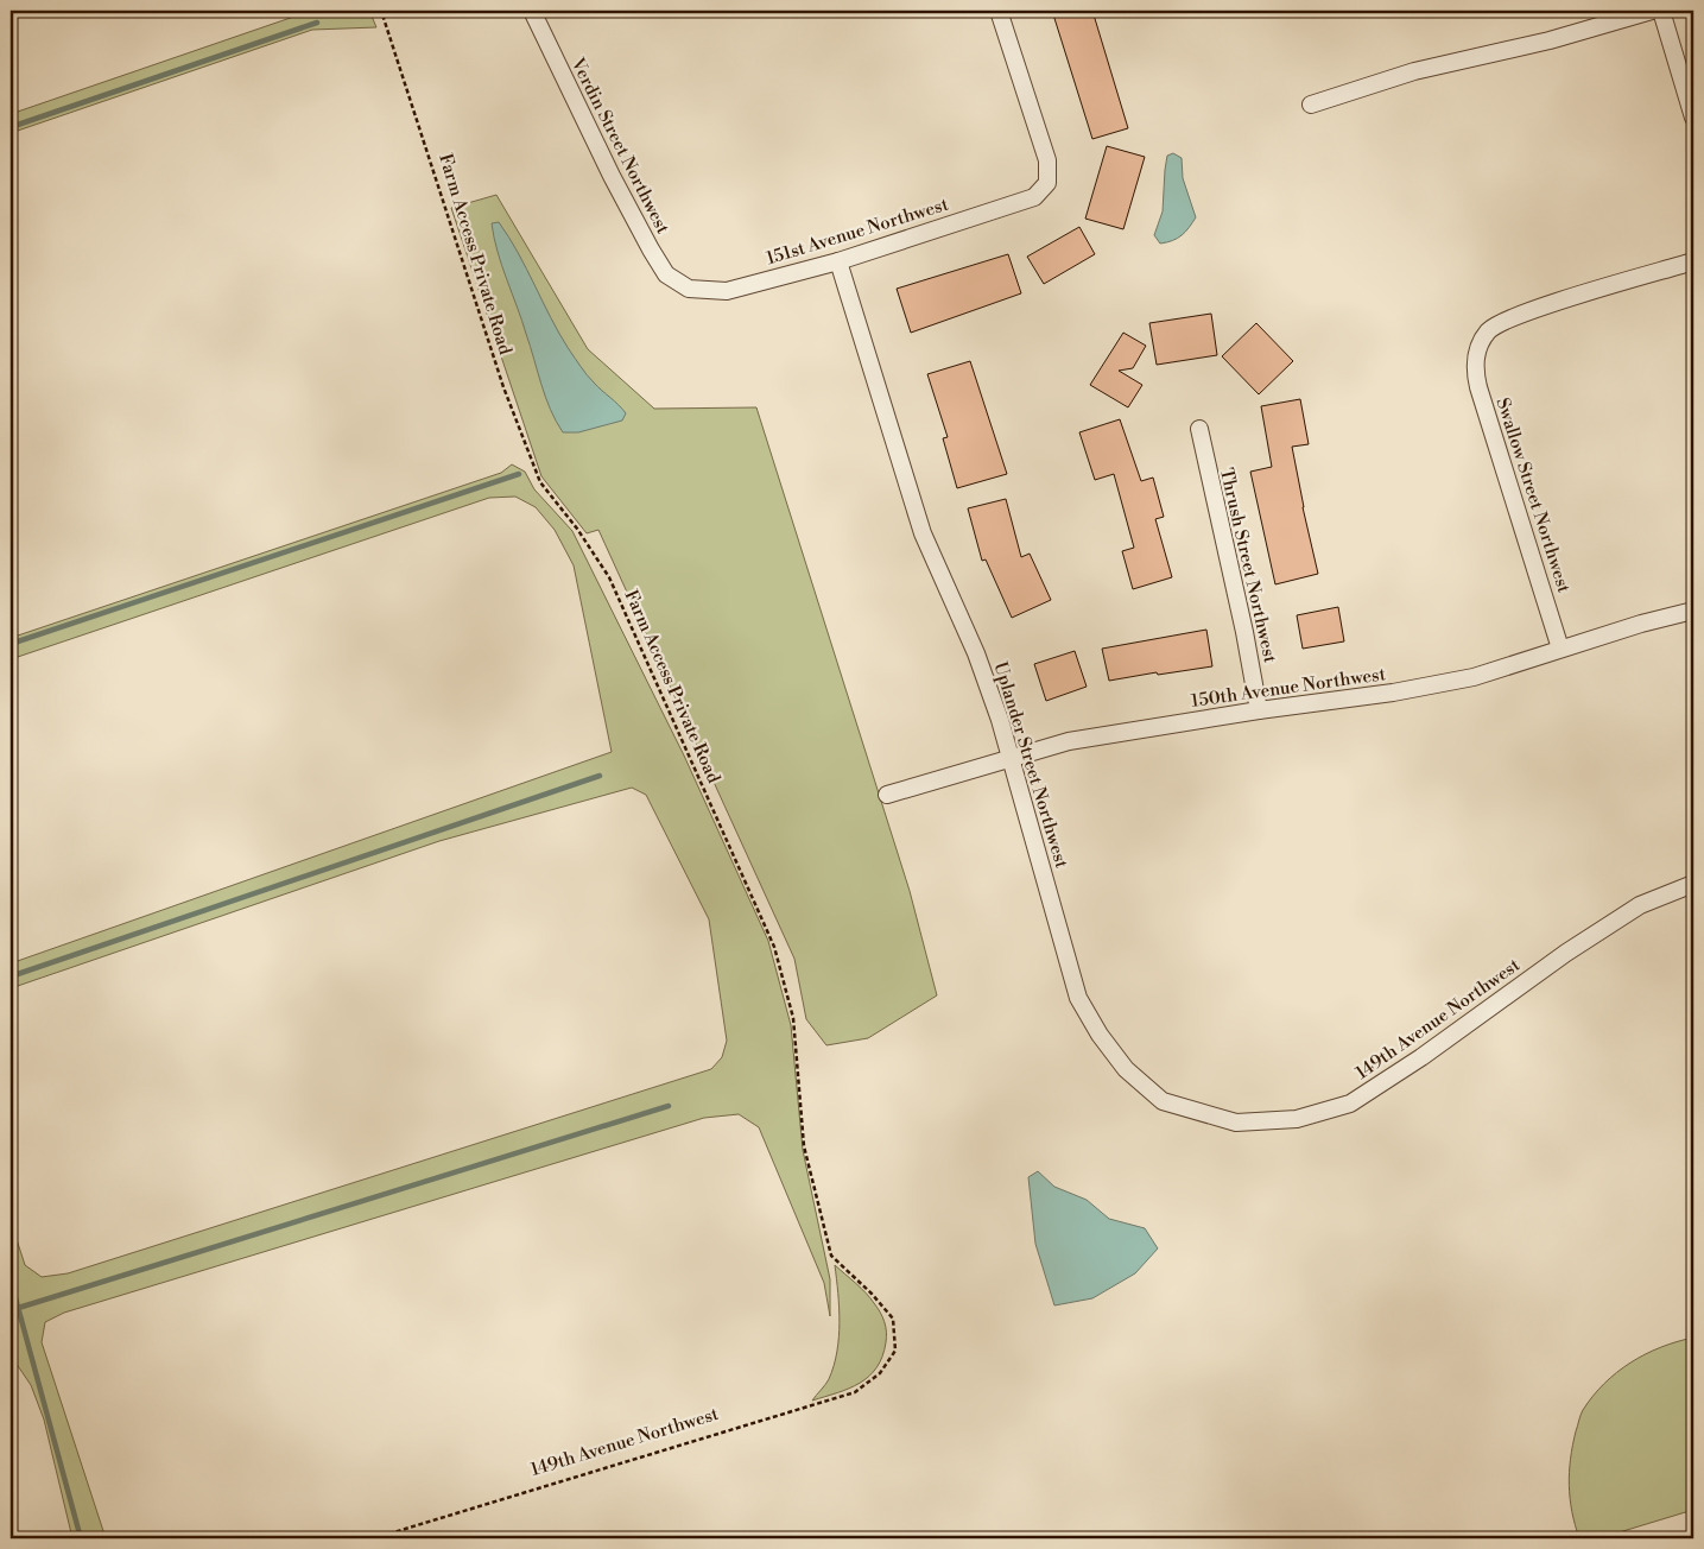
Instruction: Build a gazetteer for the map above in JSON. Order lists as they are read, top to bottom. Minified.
{"streets":{"street":["Verdin Street Northwest","151st Avenue Northwest","Swallow Street Northwest","Thrush Street Northwest","150th Avenue Northwest","Uplander Street Northwest","149th Avenue Northwest"],"path":["Farm Access Private Road"]},"crossings":[["Verdin Street Northwest","151st Avenue Northwest"],["151st Avenue Northwest","Uplander Street Northwest"],["Farm Access Private Road","149th Avenue Northwest"],["Swallow Street Northwest","150th Avenue Northwest"],["Thrush Street Northwest","150th Avenue Northwest"],["150th Avenue Northwest","Uplander Street Northwest"],["Uplander Street Northwest","149th Avenue Northwest"]]}
